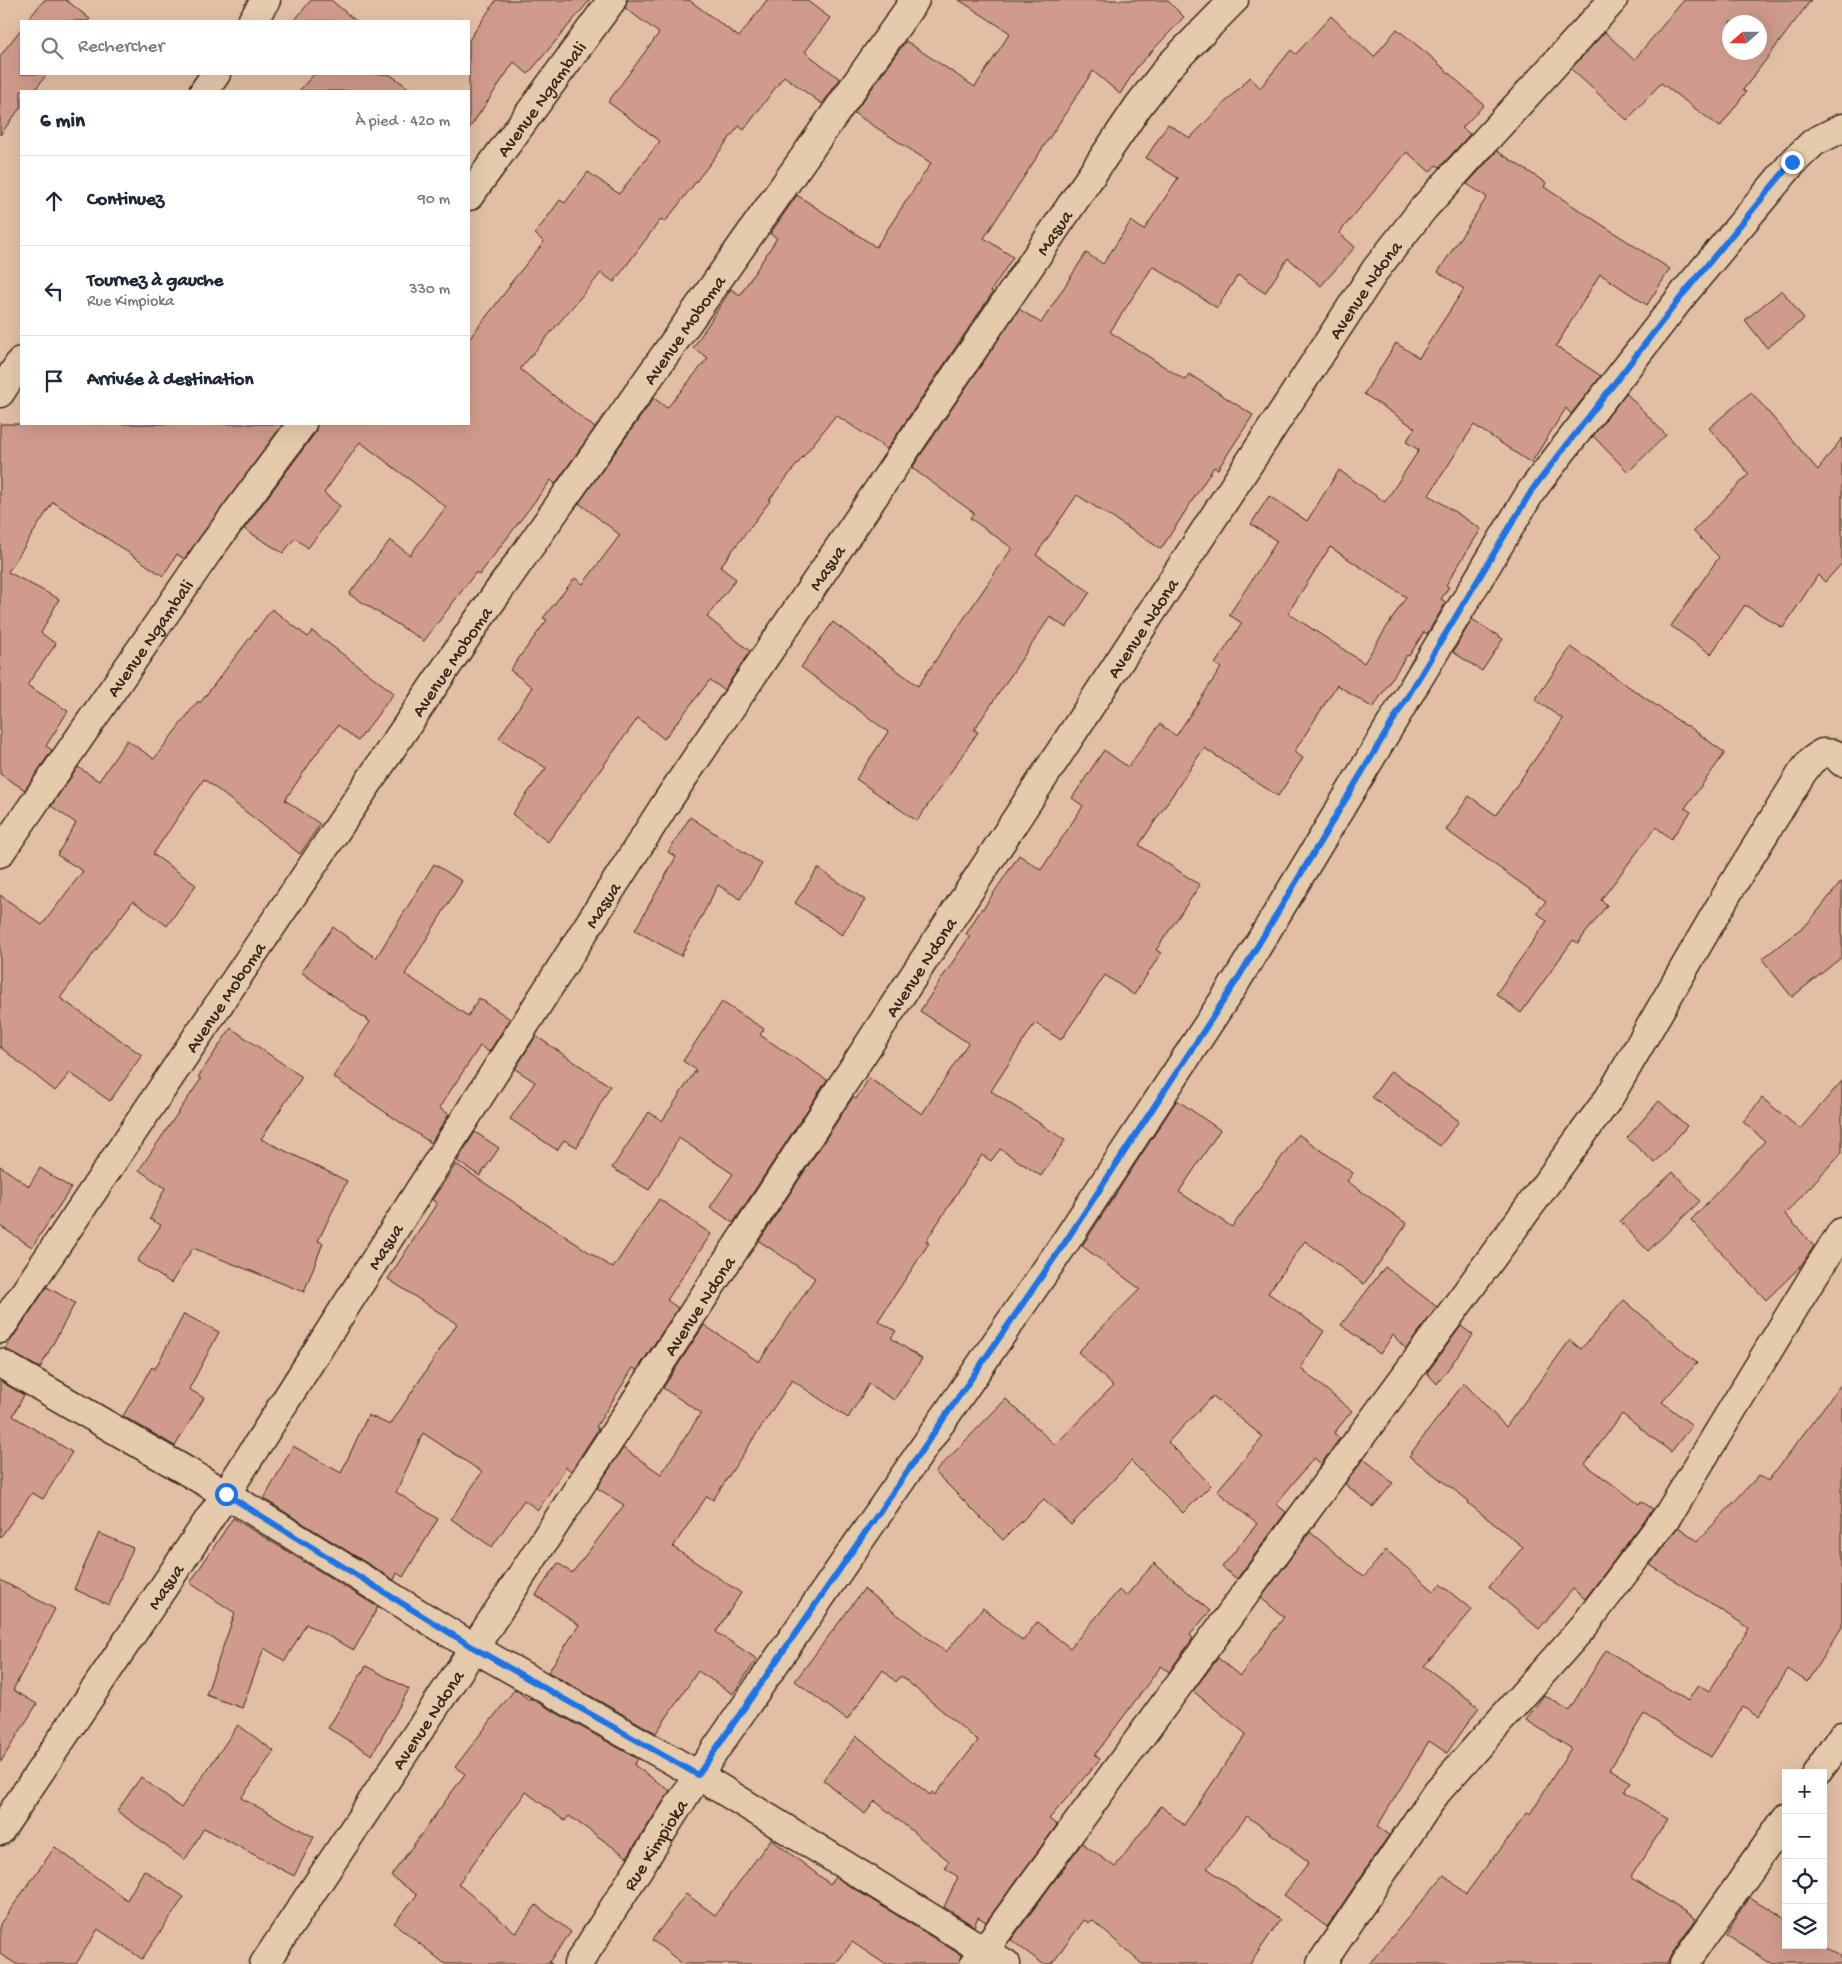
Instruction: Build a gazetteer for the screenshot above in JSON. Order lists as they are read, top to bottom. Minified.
{"streets":{"street":["Avenue Ngambali","Masua","Avenue Ndona","Avenue Moboma","Rue Kimpioka"]},"north":"left","page":{"search":"Rechercher","heading":["6 min","À pied · 420 m"],"list":[["Continuez","90 m"],["Tournez à gauche","Rue Kimpioka","330 m"],"Arrivée à destination"],"map_buttons":["+","−"]}}
